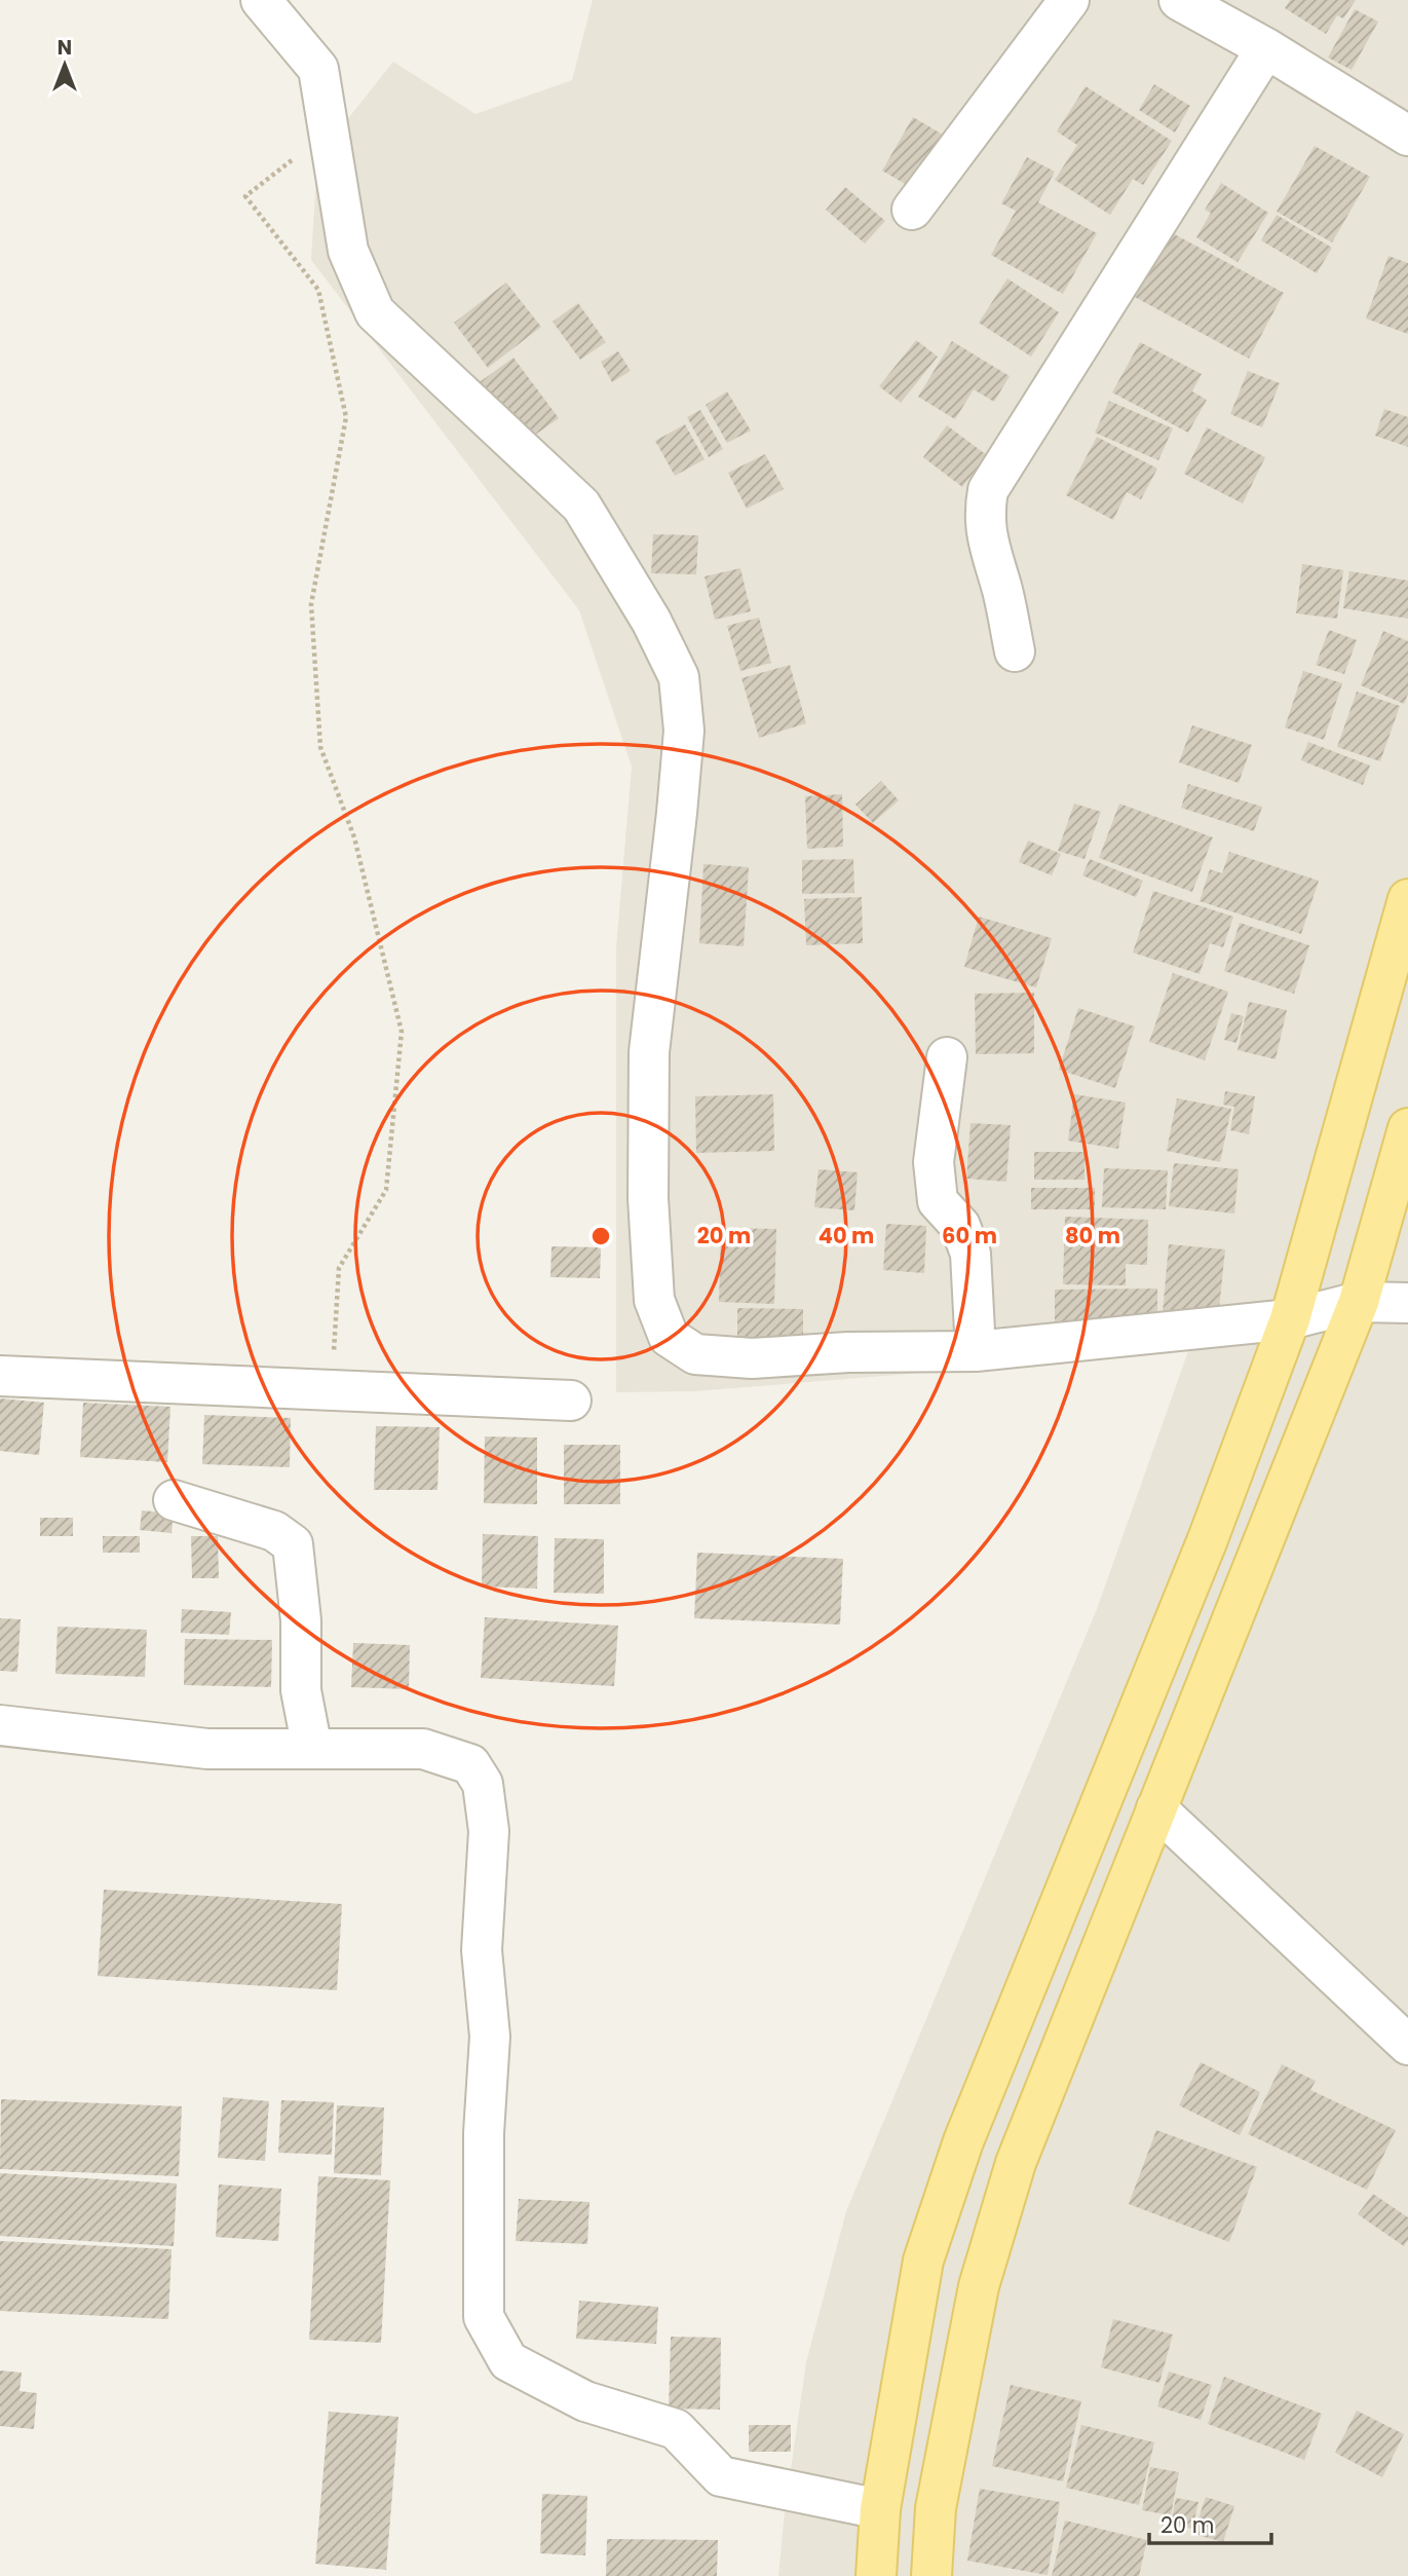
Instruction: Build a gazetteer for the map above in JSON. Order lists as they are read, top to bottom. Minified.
{"scale_bar":"20 m","north":"top","rings":["20 m","40 m","60 m","80 m"]}
